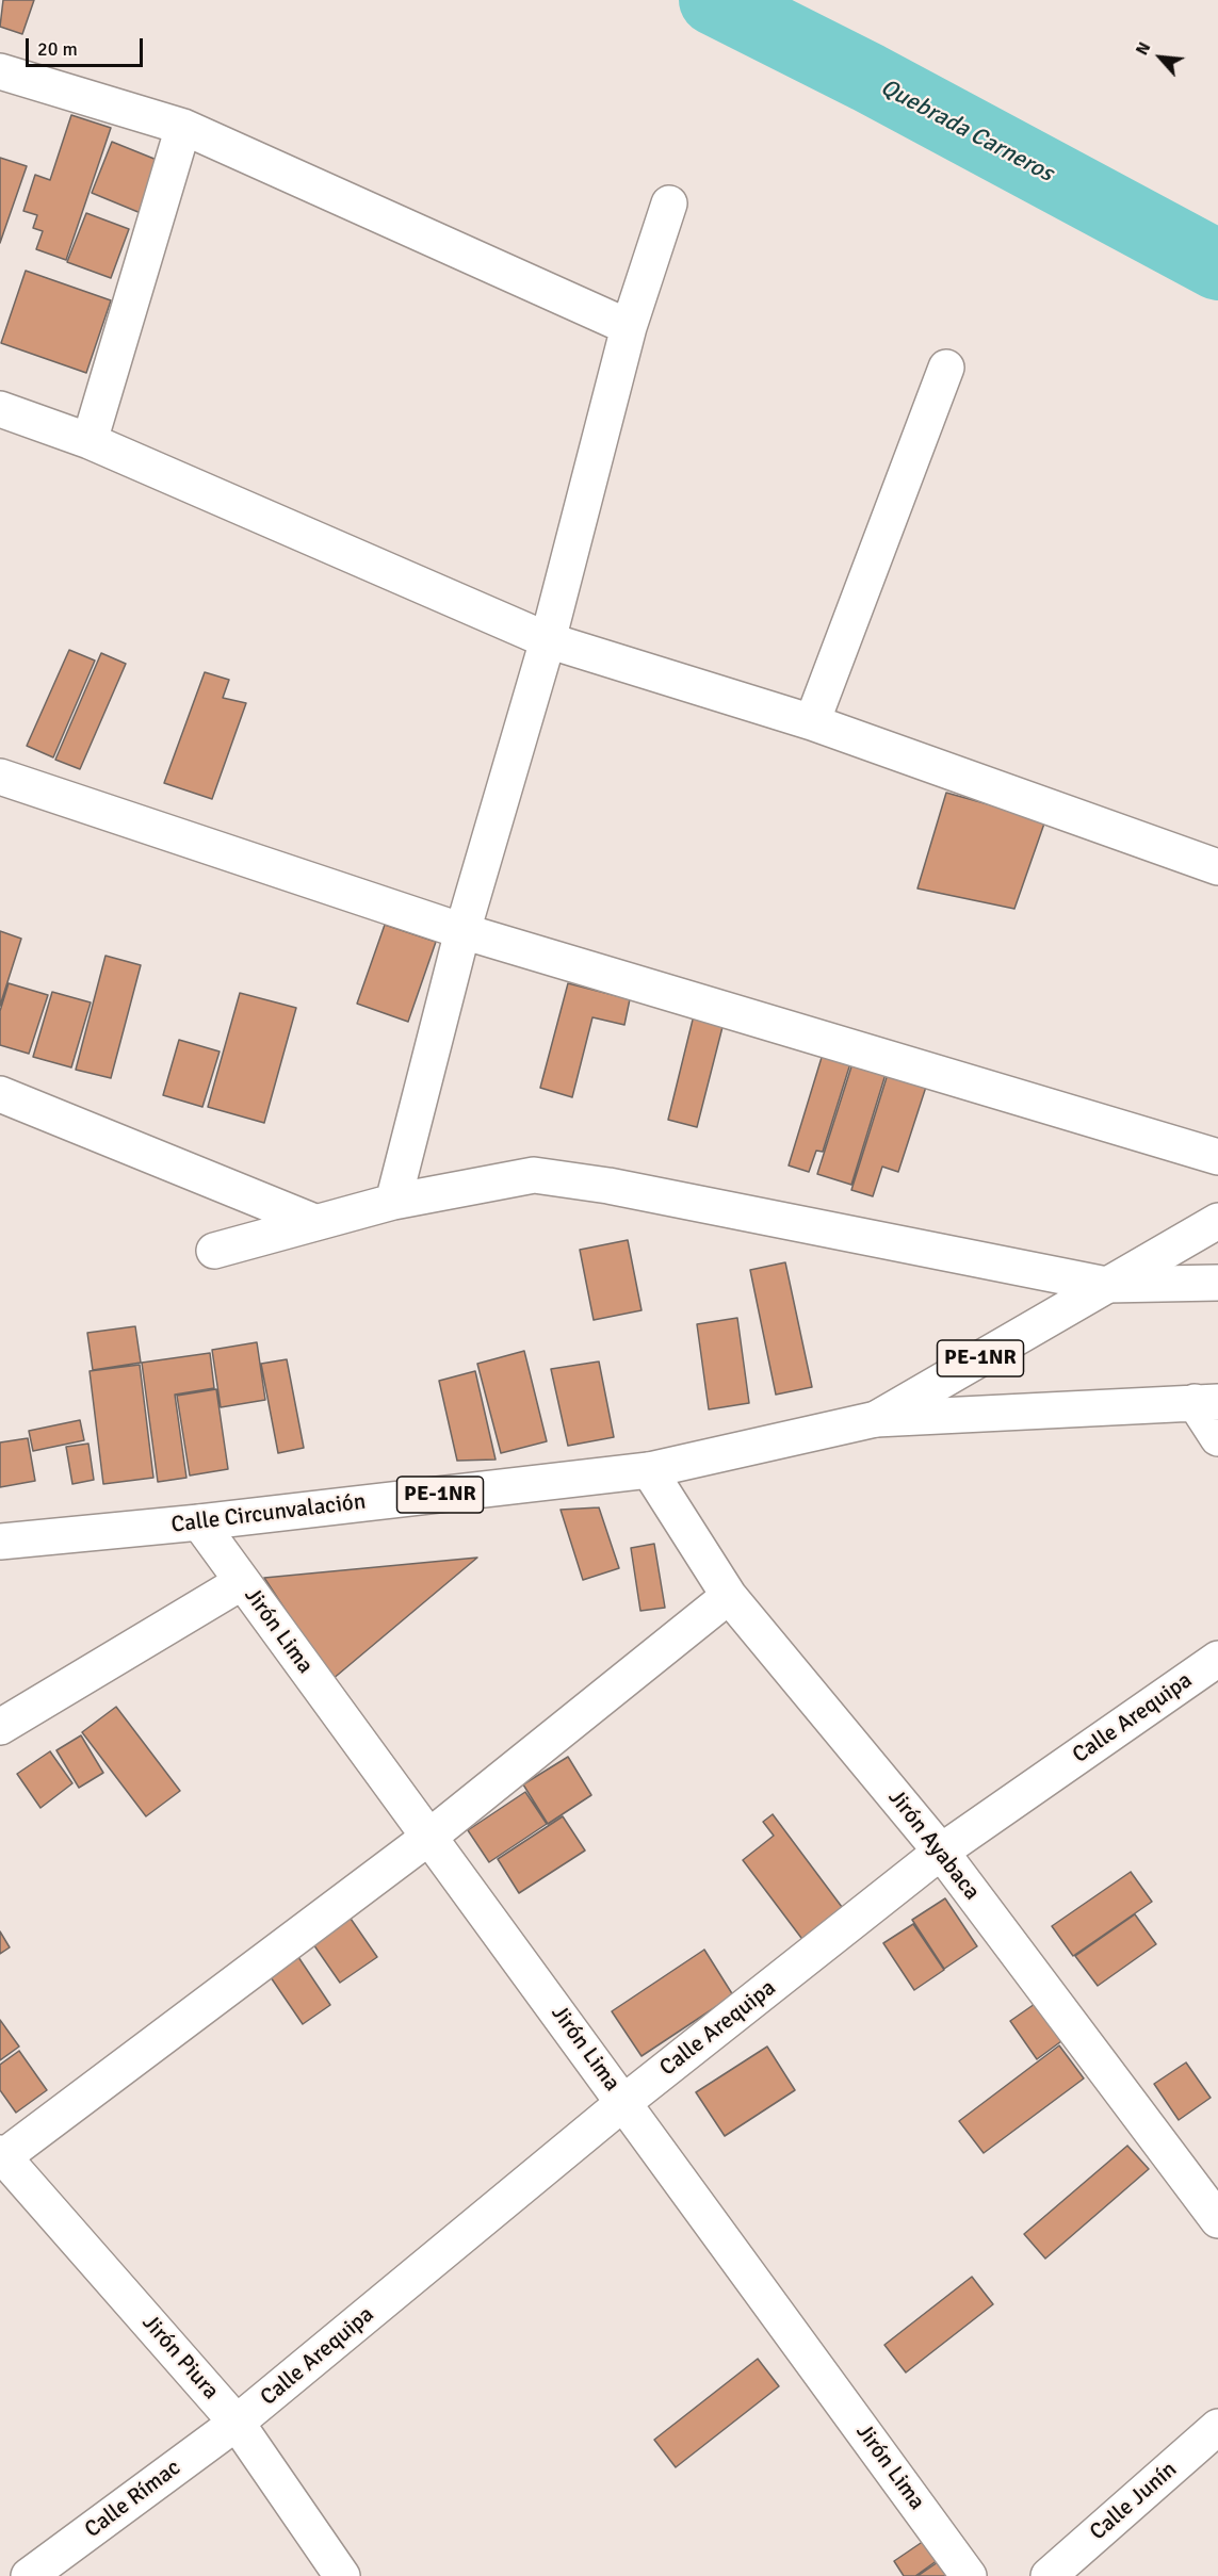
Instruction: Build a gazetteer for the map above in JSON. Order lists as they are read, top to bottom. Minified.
{"streets":{"street":["PE-1NR","Calle Circunvalación","Jirón Lima","Calle Arequipa","Jirón Ayabaca","Jirón Piura","Calle Rímac","Calle Junín"]},"crossings":[["PE-1NR","Calle Circunvalación"],["Calle Circunvalación","Jirón Lima"],["Calle Circunvalación","Jirón Ayabaca"],["Jirón Lima","Calle Arequipa"],["Calle Arequipa","Jirón Ayabaca"],["Calle Arequipa","Jirón Piura"],["Calle Arequipa","Calle Rímac"],["Jirón Piura","Calle Rímac"]],"water":["Quebrada Carneros"],"scale_bar":"20 m","north":"top left"}
